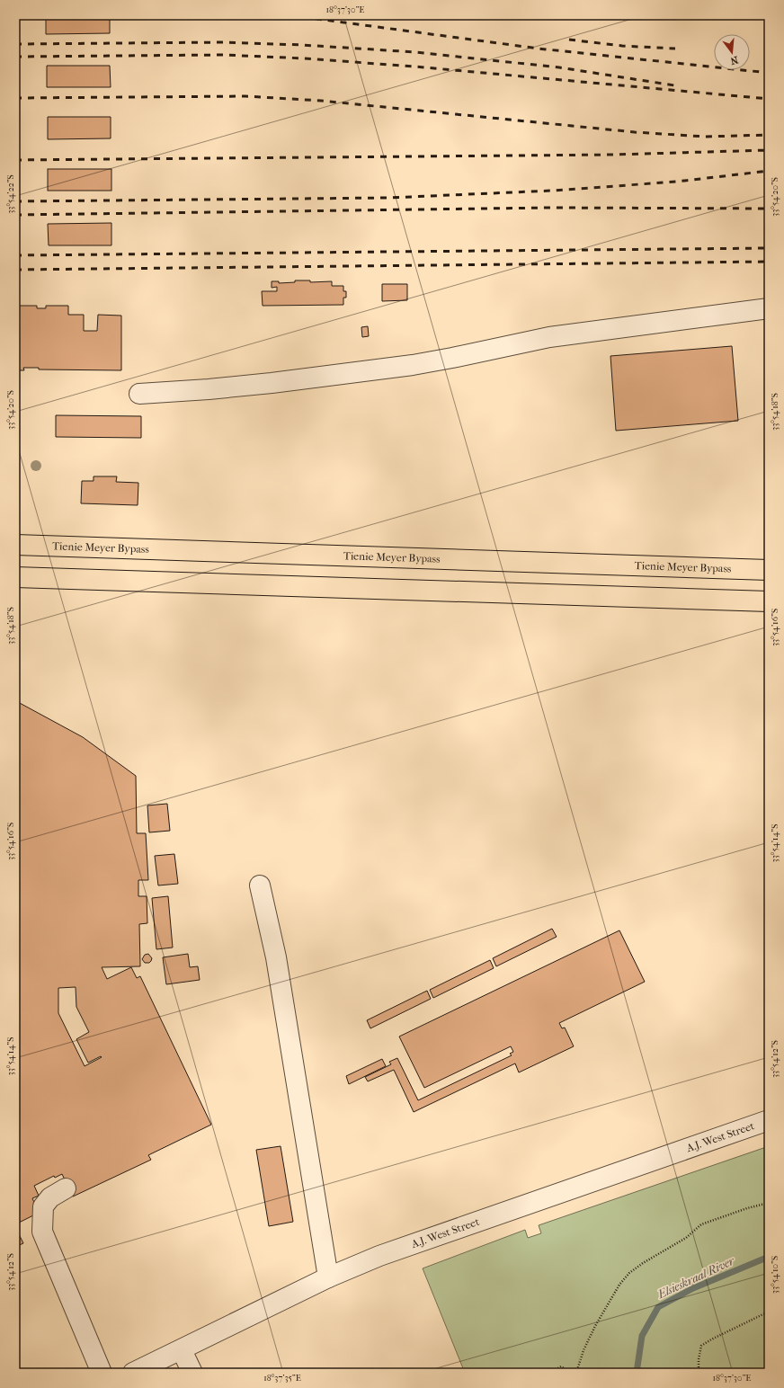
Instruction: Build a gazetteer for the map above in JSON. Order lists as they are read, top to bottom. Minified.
{"streets":{"main road":["Tienie Meyer Bypass"],"street":["A.J. West Street"]},"water":["Elsieskraal River"],"north":"bottom","coordinates":["18°37'30\"E","33°54'22\"S","33°54'20\"S","33°54'18\"S","33°54'16\"S","33°54'14\"S","33°54'12\"S","33°54'10\"S","18°37'35\"E"]}
